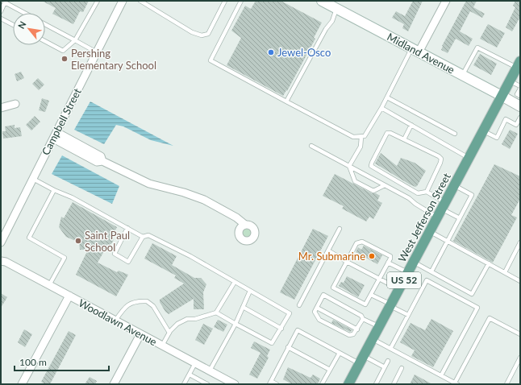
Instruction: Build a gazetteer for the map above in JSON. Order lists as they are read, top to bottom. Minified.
{"streets":{"main road":["Midland Avenue","West Jefferson Street","US 52"],"street":["Campbell Street","Woodlawn Avenue"]},"crossings":[["Midland Avenue","West Jefferson Street"]],"places":["Jewel-Osco","Pershing Elementary School","Saint Paul School","Mr. Submarine"],"scale_bar":"100 m","north":"top left"}
